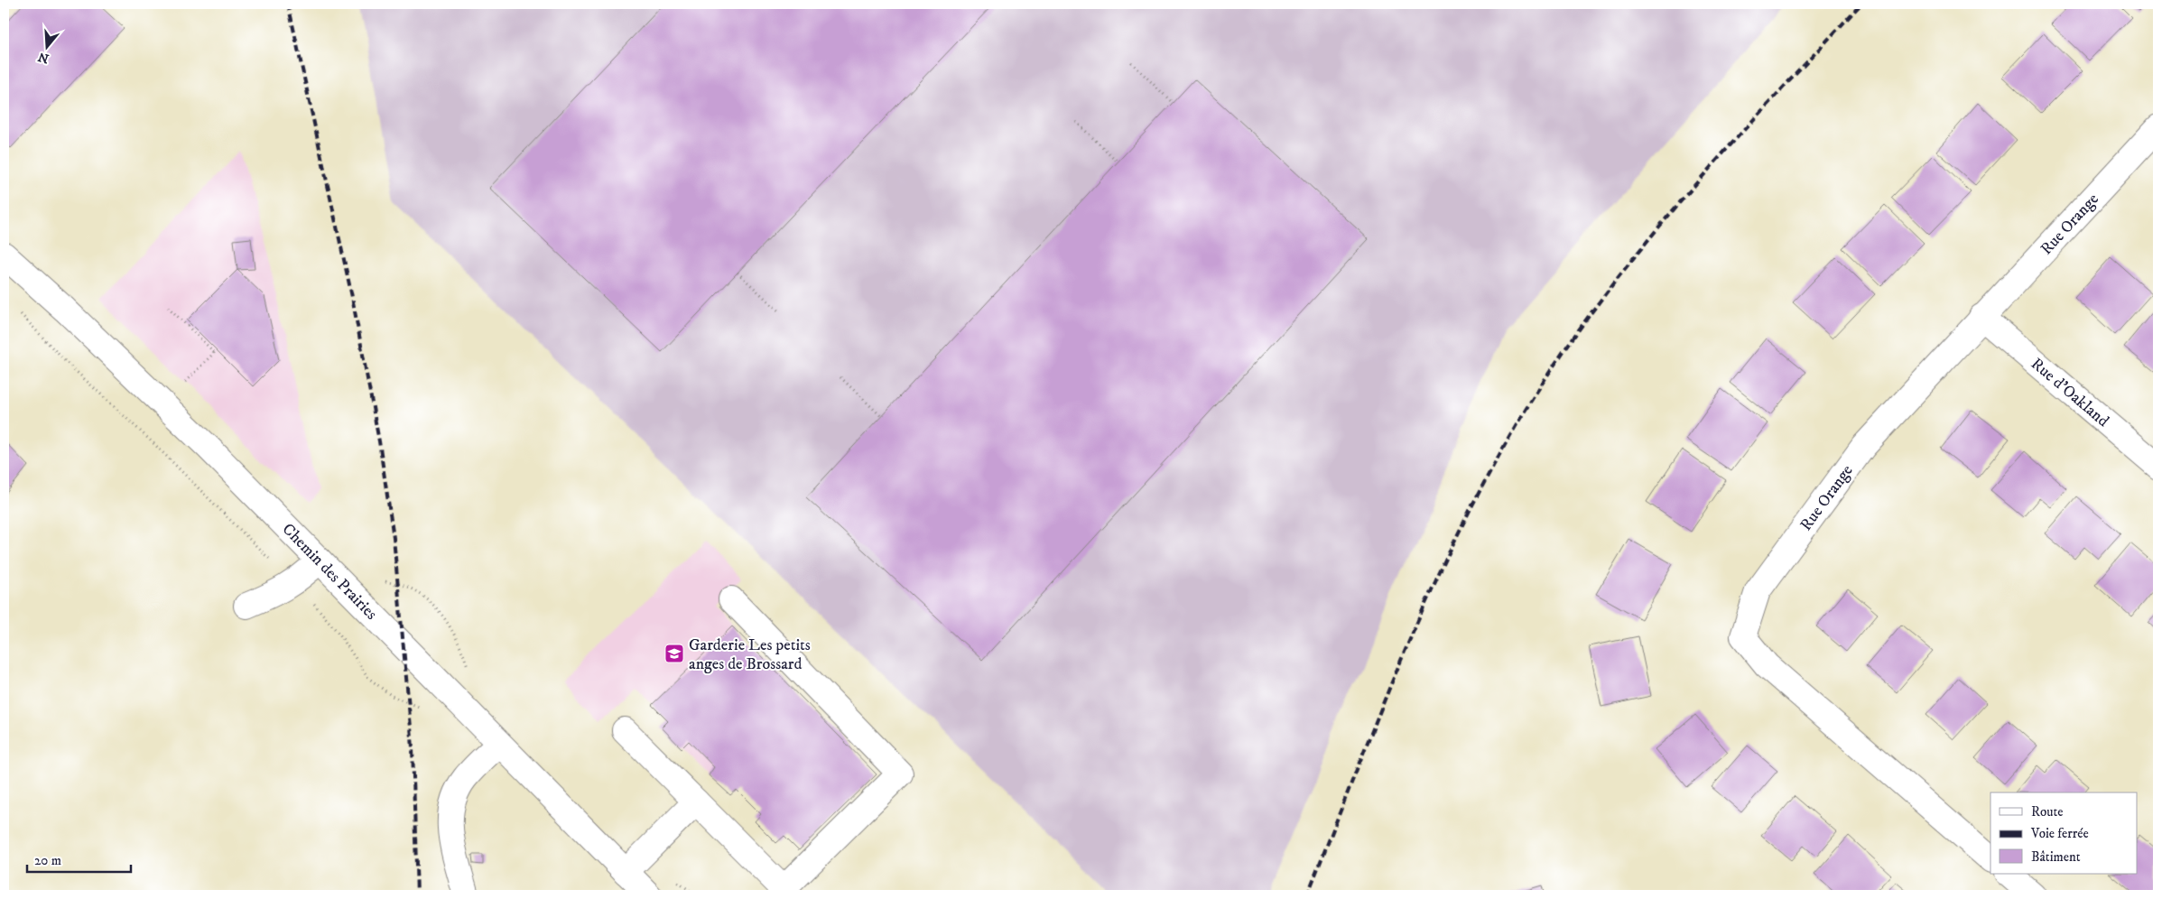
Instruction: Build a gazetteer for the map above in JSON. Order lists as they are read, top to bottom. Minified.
{"streets":{"street":["Rue Orange","Rue d'Oakland","Chemin des Prairies"]},"crossings":[["Rue Orange","Rue d'Oakland"]],"places":{"school or university":["Garderie Les petits anges de Brossard"]},"legend":["Route","Voie ferrée","Bâtiment"],"scale_bar":"20 m","north":"bottom"}
